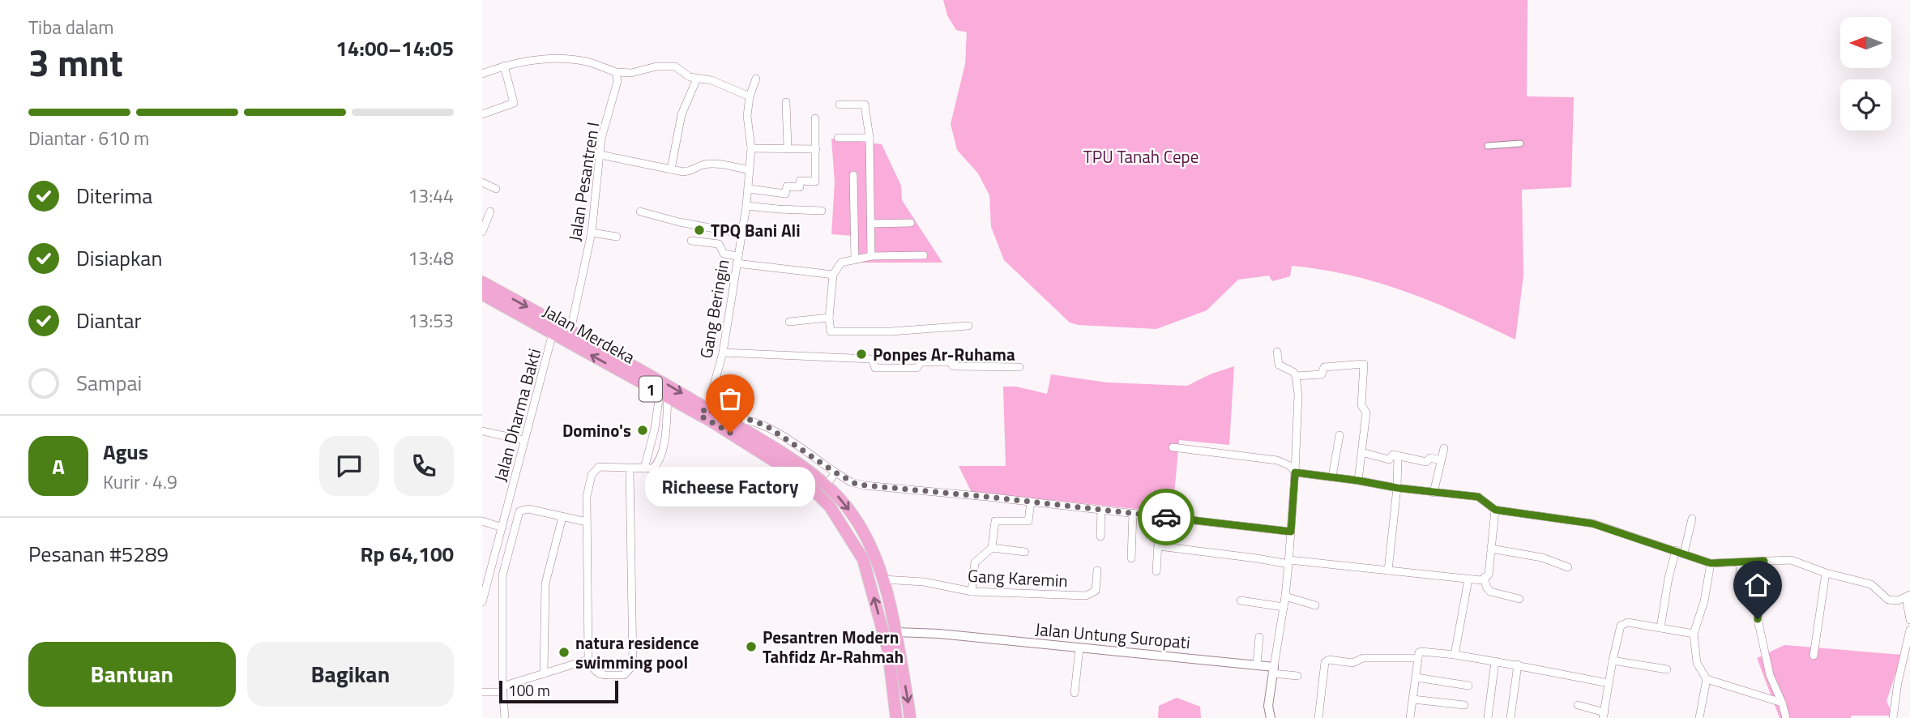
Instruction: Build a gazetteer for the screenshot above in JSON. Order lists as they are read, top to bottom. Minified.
{"streets":{"highway":["Jalan Merdeka","1"],"street":["Jalan Pesantren I","Gang Beringin","Jalan Dharma Bakti","Gang Karemin","Jalan Untung Suropati"]},"crossings":[["Jalan Pesantren I","1"],["Gang Beringin","Jalan Merdeka"],["Gang Beringin","1"],["Jalan Merdeka","1"],["Jalan Merdeka","Jalan Dharma Bakti"],["1","Jalan Dharma Bakti"],["1","Gang Karemin"],["1","Jalan Untung Suropati"]],"parks":["TPU Tanah Cepe"],"places":["TPQ Bani Ali","Ponpes Ar-Ruhama","Domino's","Richeese Factory","Pesantren Modern Tahfidz Ar-Rahmah","natura residence swimming pool"],"scale_bar":"100 m","north":"left","page":{"heading":["3 mnt","Tiba dalam","14:00–14:05"],"panel":["Agus","Kurir · 4.9","Pesanan #5289","Rp 64,100"],"bar":"Diantar · 610 m","list":[["Diterima","13:44"],["Disiapkan","13:48"],["Diantar","13:53"],"Sampai"],"round":"A","bubble":"Richeese Factory","buttons":["Bantuan","Bagikan"],"scale":"100 m"}}
